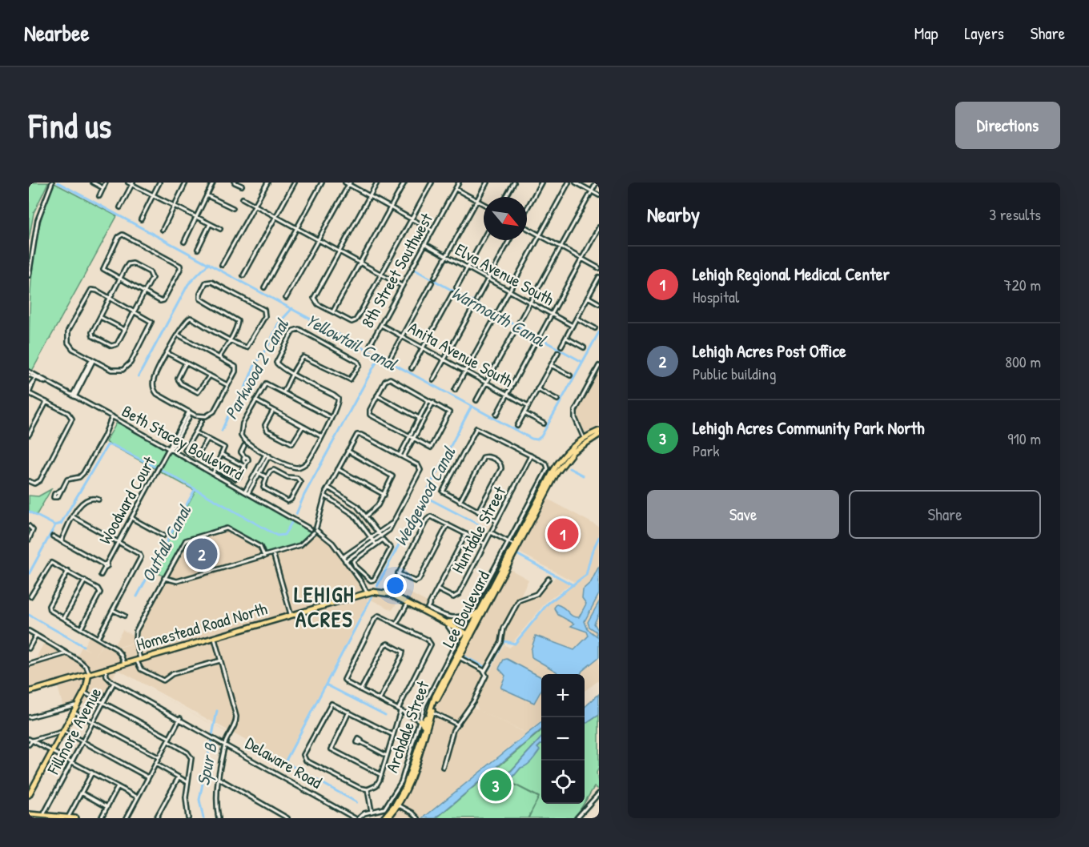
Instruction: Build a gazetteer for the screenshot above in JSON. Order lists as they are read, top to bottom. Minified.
{"streets":{"main road":["Lee Boulevard","Homestead Road North"],"street":["8th Street Southwest","Elva Avenue South","Anita Avenue South","Beth Stacey Boulevard","Woodward Court","Huntdale Street","Archdale Street","Fillmore Avenue","Delaware Road"]},"crossings":[["8th Street Southwest","Elva Avenue South"],["8th Street Southwest","Anita Avenue South"],["Beth Stacey Boulevard","Woodward Court"],["Beth Stacey Boulevard","Homestead Road North"],["Lee Boulevard","Homestead Road North"],["Fillmore Avenue","Delaware Road"]],"districts":["LEHIGH ACRES"],"water":["Warmouth Canal","Yellowtail Canal","Parkwood 2 Canal","Wedgewood Canal","Outfall Canal","Spur B"],"north":"bottom right","page":{"header":"Nearbee","nav":["Map","Layers","Share"],"buttons":["Directions",["Save","Share"]],"title":"Find us","heading":["Nearby","3 results"],"list":[{"mark":"1","name":"Lehigh Regional Medical Center","note":"Hospital","value":"720 m"},{"mark":"2","name":"Lehigh Acres Post Office","note":"Public building","value":"800 m"},{"mark":"3","name":"Lehigh Acres Community Park North","note":"Park","value":"910 m"}],"pins":["1","2","3"],"map_buttons":["+","−"]}}
